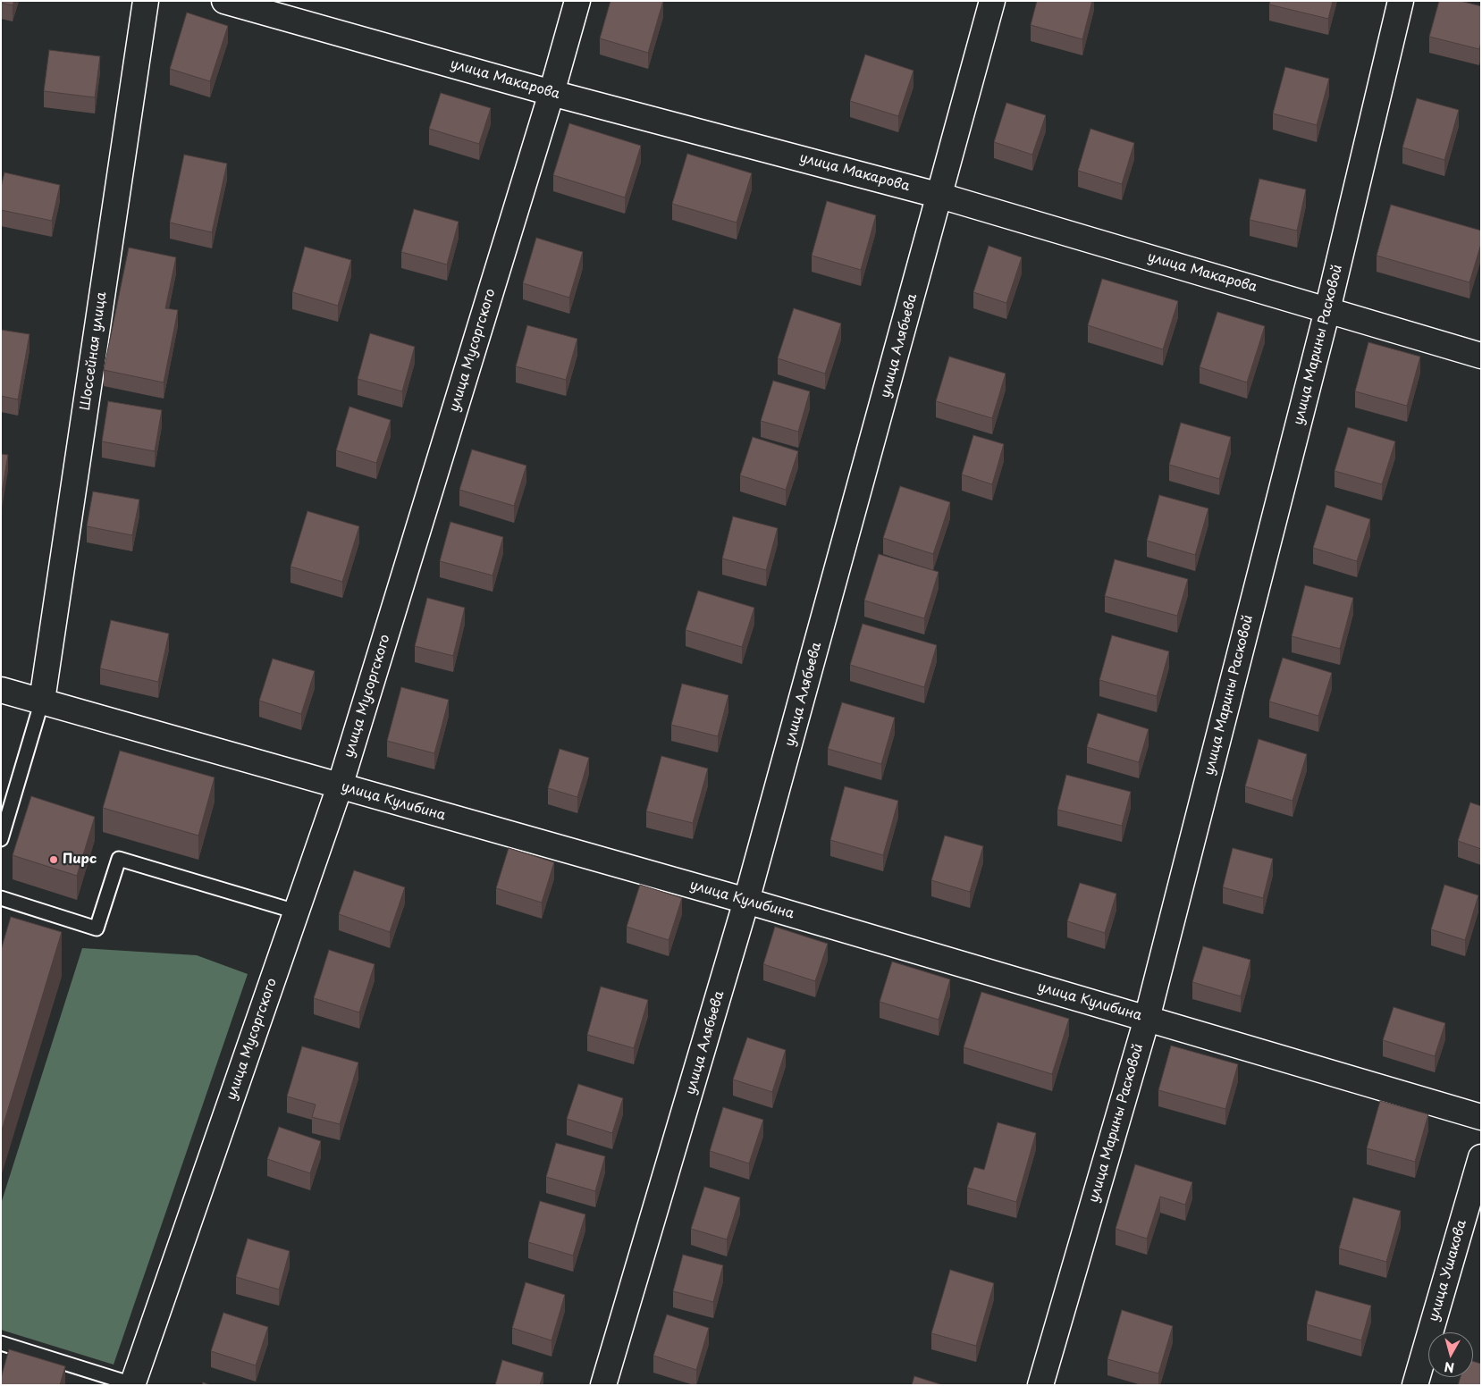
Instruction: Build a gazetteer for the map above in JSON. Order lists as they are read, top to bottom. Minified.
{"streets":{"street":["улица Макарова","улица Марины Расковой","улица Алябьева","улица Мусоргского","Шоссейная улица","улица Кулибина","улица Ушакова"]},"crossings":[["улица Макарова","улица Марины Расковой"],["улица Макарова","улица Алябьева"],["улица Макарова","улица Мусоргского"],["улица Марины Расковой","улица Кулибина"],["улица Алябьева","улица Кулибина"],["улица Мусоргского","улица Кулибина"],["Шоссейная улица","улица Кулибина"]],"places":["Пирс"],"north":"bottom"}
